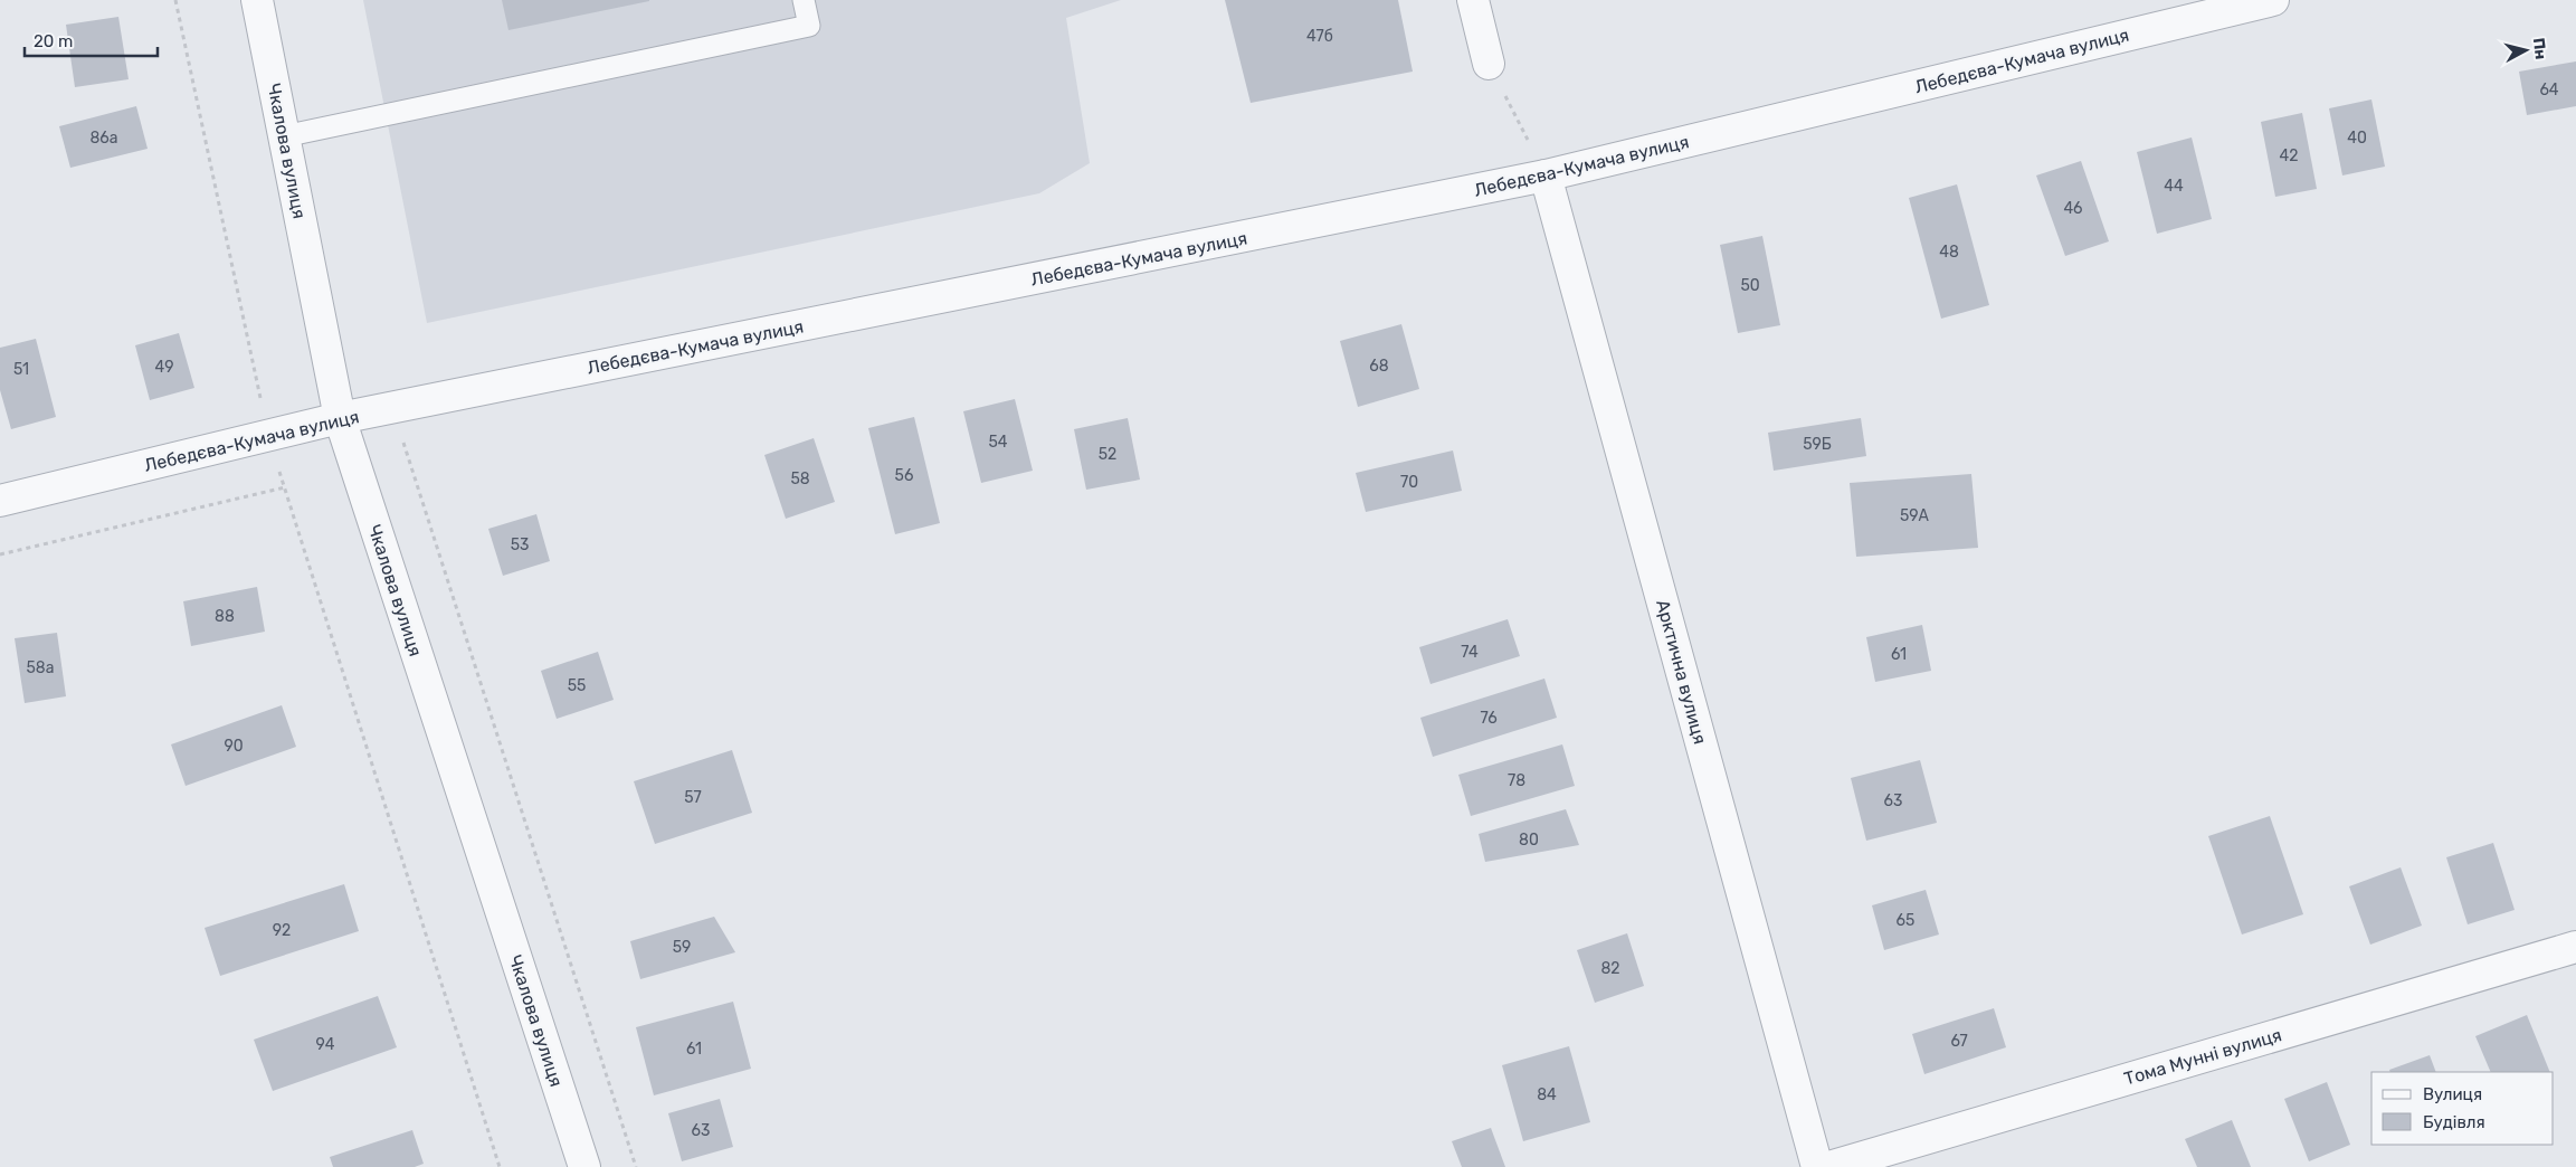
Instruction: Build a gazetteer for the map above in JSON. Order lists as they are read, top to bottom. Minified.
{"streets":{"street":["Лебедєва-Кумача вулиця","Чкалова вулиця","Арктична вулиця","Тома Мунні вулиця"]},"crossings":[["Лебедєва-Кумача вулиця","Чкалова вулиця"],["Лебедєва-Кумача вулиця","Арктична вулиця"]],"house_numbers":["47б","64","86а","40","42","44","46","48","50","68","49","51","54","59Б","52","56","58","70","59А","53","88","74","61","58а","55","76","90","78","57","63","80","65","92","59","82","67","94","61","84","63"],"legend":["Вулиця","Будівля"],"scale_bar":"20 m","north":"right"}
